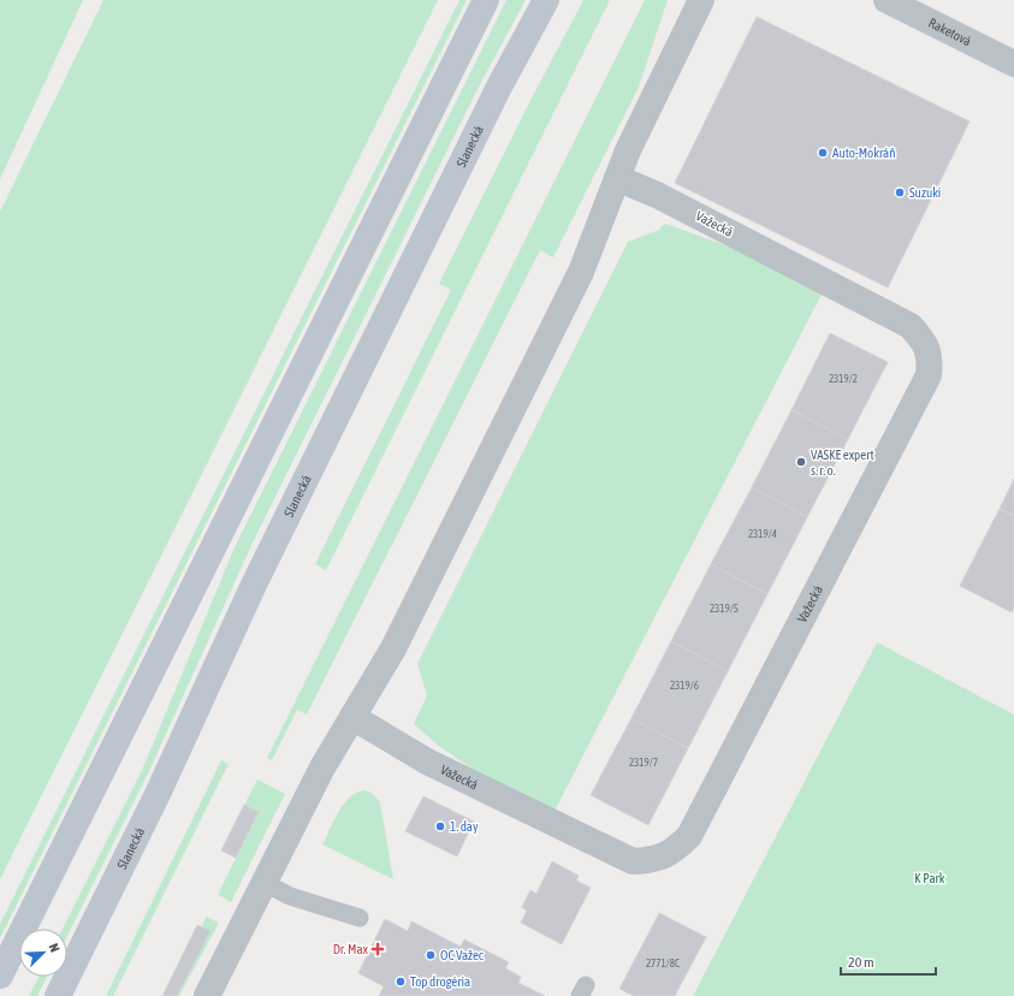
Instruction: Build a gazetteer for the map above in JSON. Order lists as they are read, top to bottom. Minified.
{"streets":{"main road":["Slanecká"],"street":["Raketová","Važecká"]},"parks":["K Park"],"places":{"other":["Auto-Mokráň","Suzuki","VASKE expert s. r. o.","1. day","OC Važec","Top drogéria"],"health":["Dr. Max"]},"house_numbers":["2319/2","2319/4","2319/5","2319/6","2319/7","2771/8C"],"scale_bar":"20 m","north":"top right"}
